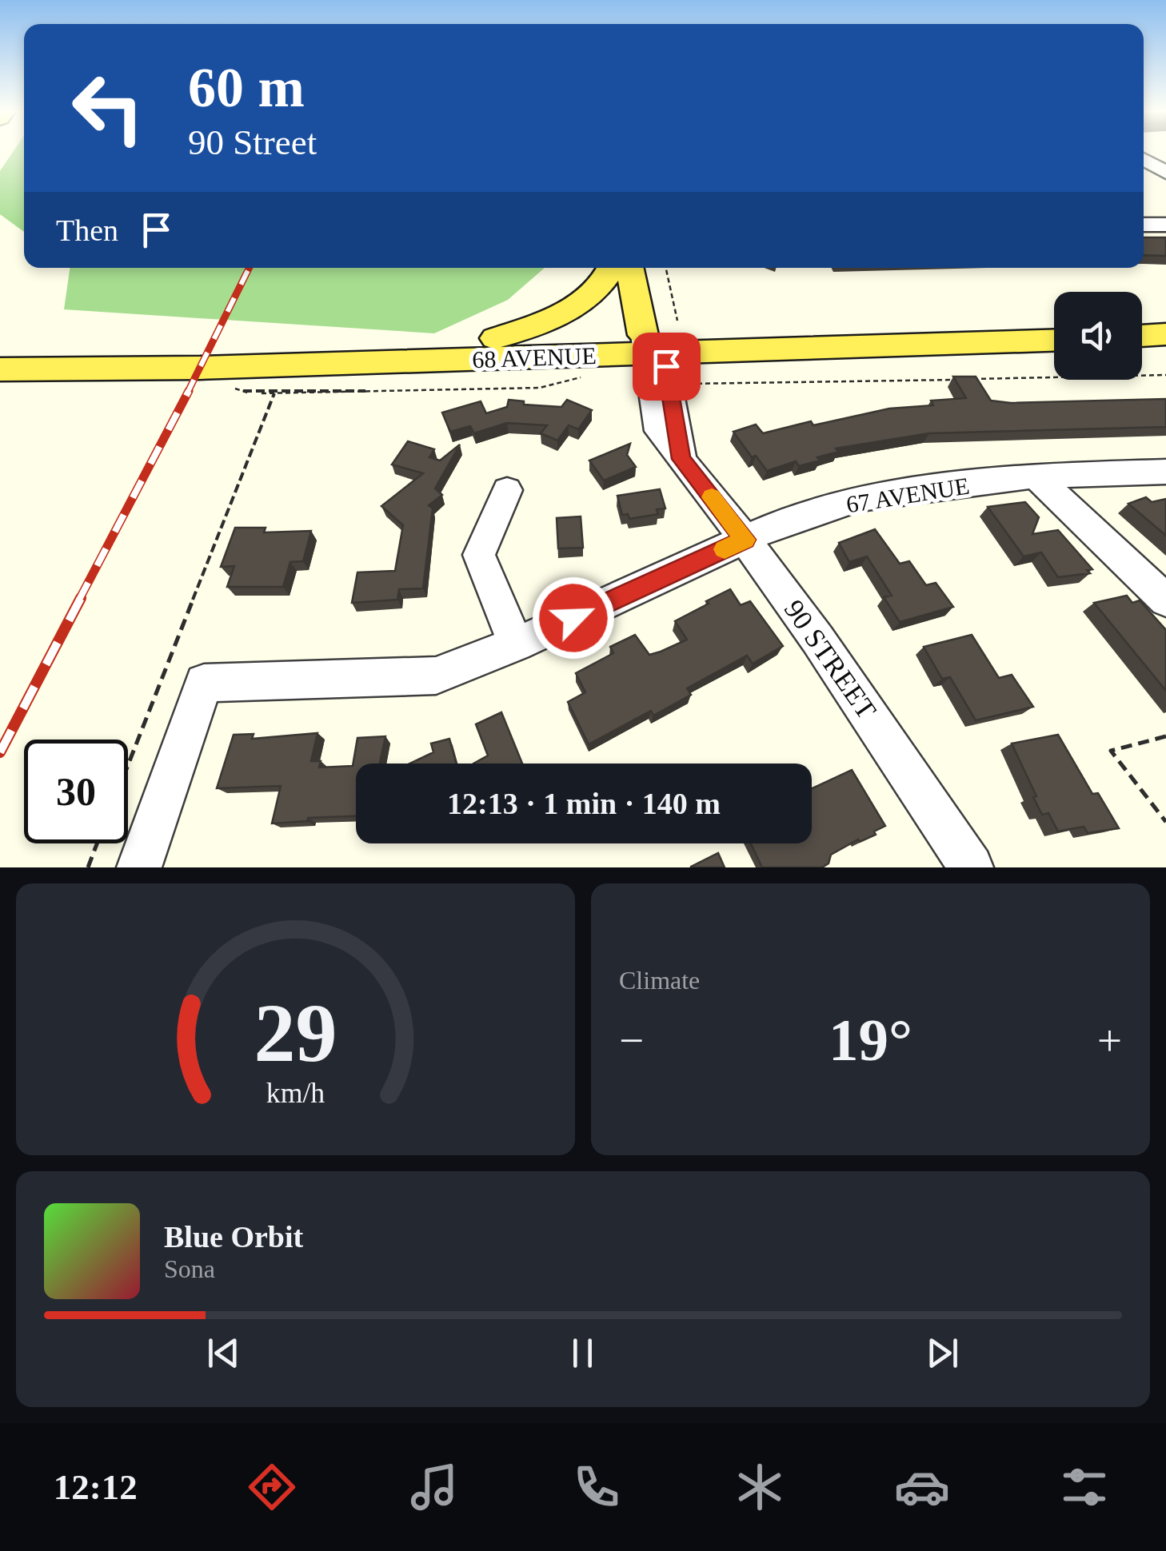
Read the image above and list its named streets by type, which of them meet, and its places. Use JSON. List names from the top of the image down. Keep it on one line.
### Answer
{"streets":{"main road":["68 AVENUE"],"street":["67 AVENUE","90 STREET"]},"crossings":[["68 AVENUE","90 STREET"],["67 AVENUE","90 STREET"]],"page":{"turn":["60 m","90 Street"],"then":"Then","limit":"30","trip":"12:13 · 1 min · 140 m","tile":"Climate","heat":["−","19°","+"],"song":["Blue Orbit","Sona"],"tabs":"12:12","gauge":["29","km/h"]}}
